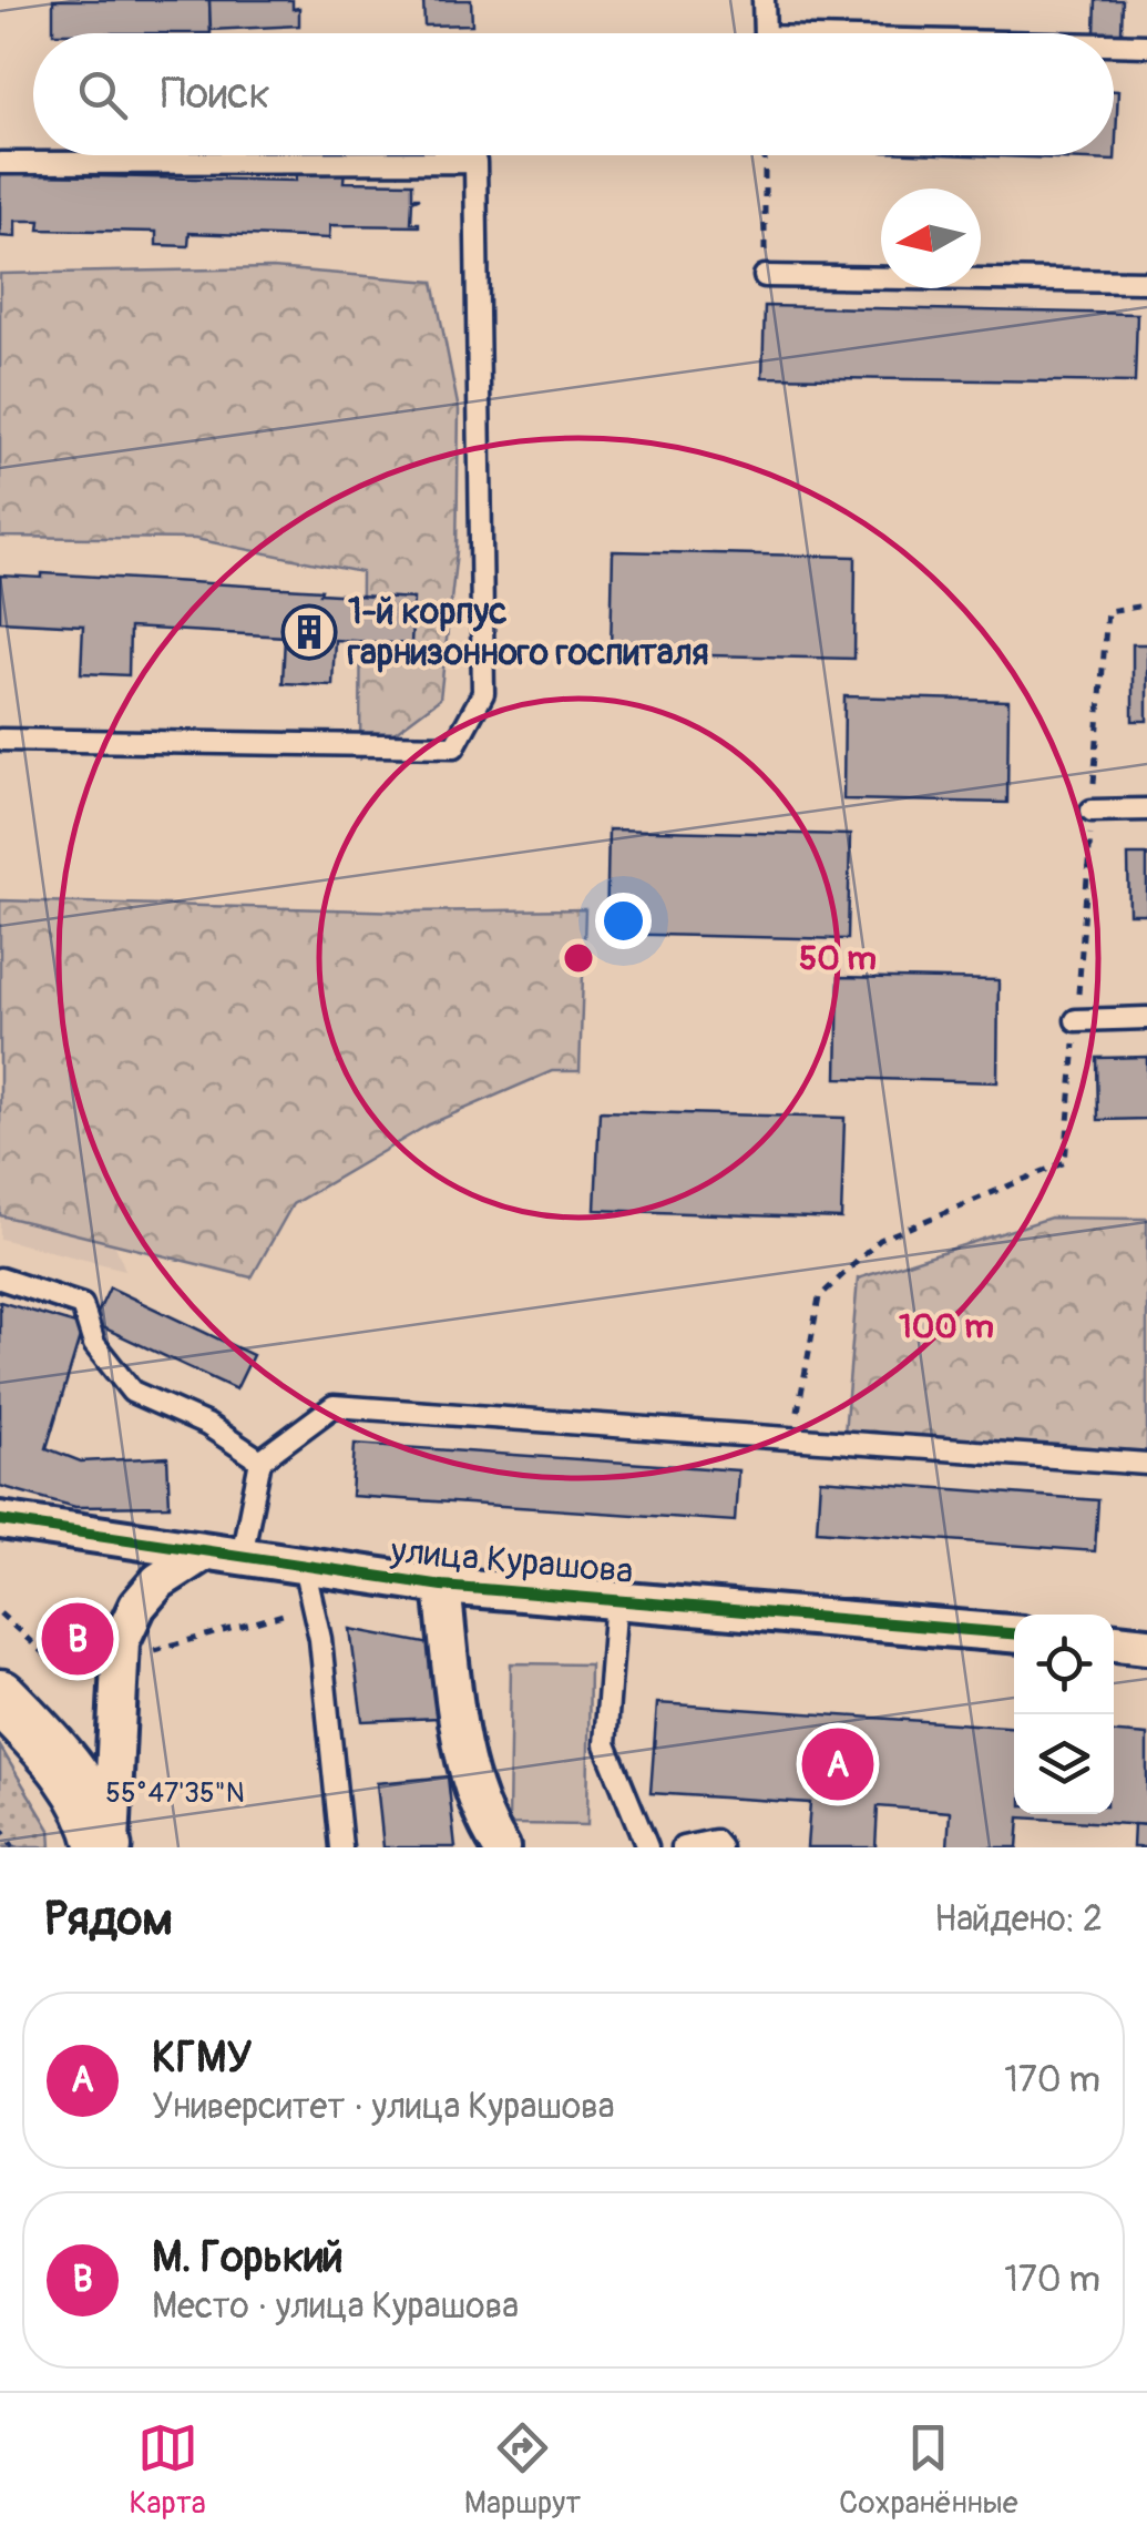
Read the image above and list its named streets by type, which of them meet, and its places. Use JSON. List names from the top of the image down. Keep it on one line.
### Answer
{"streets":{"street":["улица Курашова"]},"places":{"building":["1-й корпус гарнизонного госпиталя"]},"north":"left","page":{"search":"Поиск","pins":["B","A"],"heading":["Рядом","Найдено: 2"],"list":[{"mark":"A","name":"КГМУ","note":"Университет · улица Курашова","value":"170 m"},{"mark":"B","name":"М. Горький","note":"Место · улица Курашова","value":"170 m"}],"nav":["Карта","Маршрут","Сохранённые"]},"coordinates":["55°47'35\"N"],"rings":["50 m","100 m"]}
